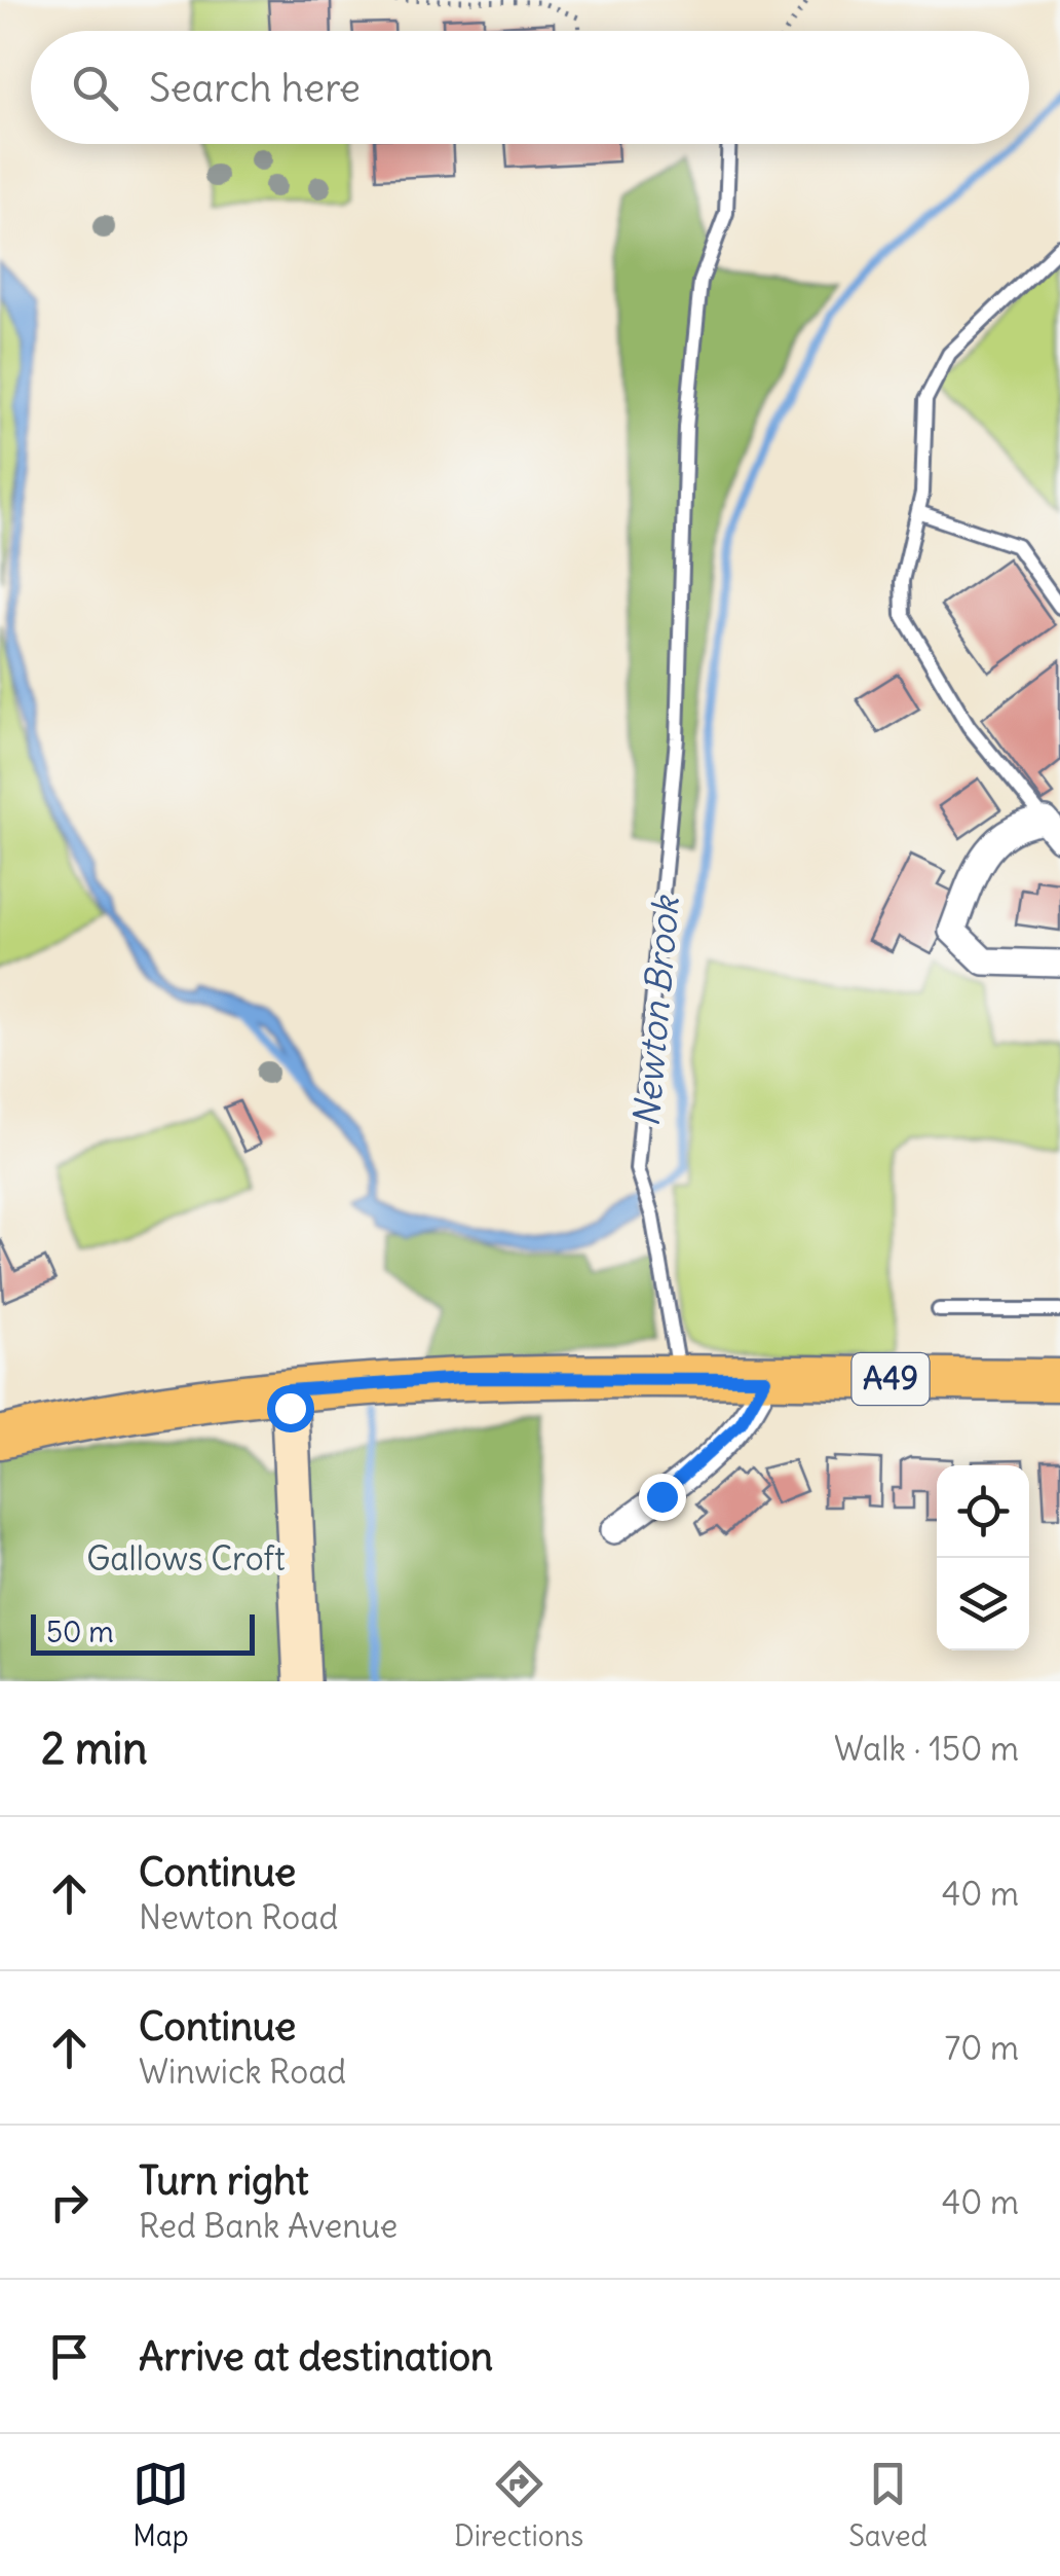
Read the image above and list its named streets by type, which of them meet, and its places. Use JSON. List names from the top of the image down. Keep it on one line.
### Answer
{"streets":{"main road":["A49"]},"water":["Newton Brook"],"parks":["Gallows Croft"],"scale_bar":"50 m","page":{"search":"Search here","scale":"50 m","heading":["2 min","Walk · 150 m"],"list":[["Continue","Newton Road","40 m"],["Continue","Winwick Road","70 m"],["Turn right","Red Bank Avenue","40 m"],"Arrive at destination"],"nav":["Map","Directions","Saved"]}}
